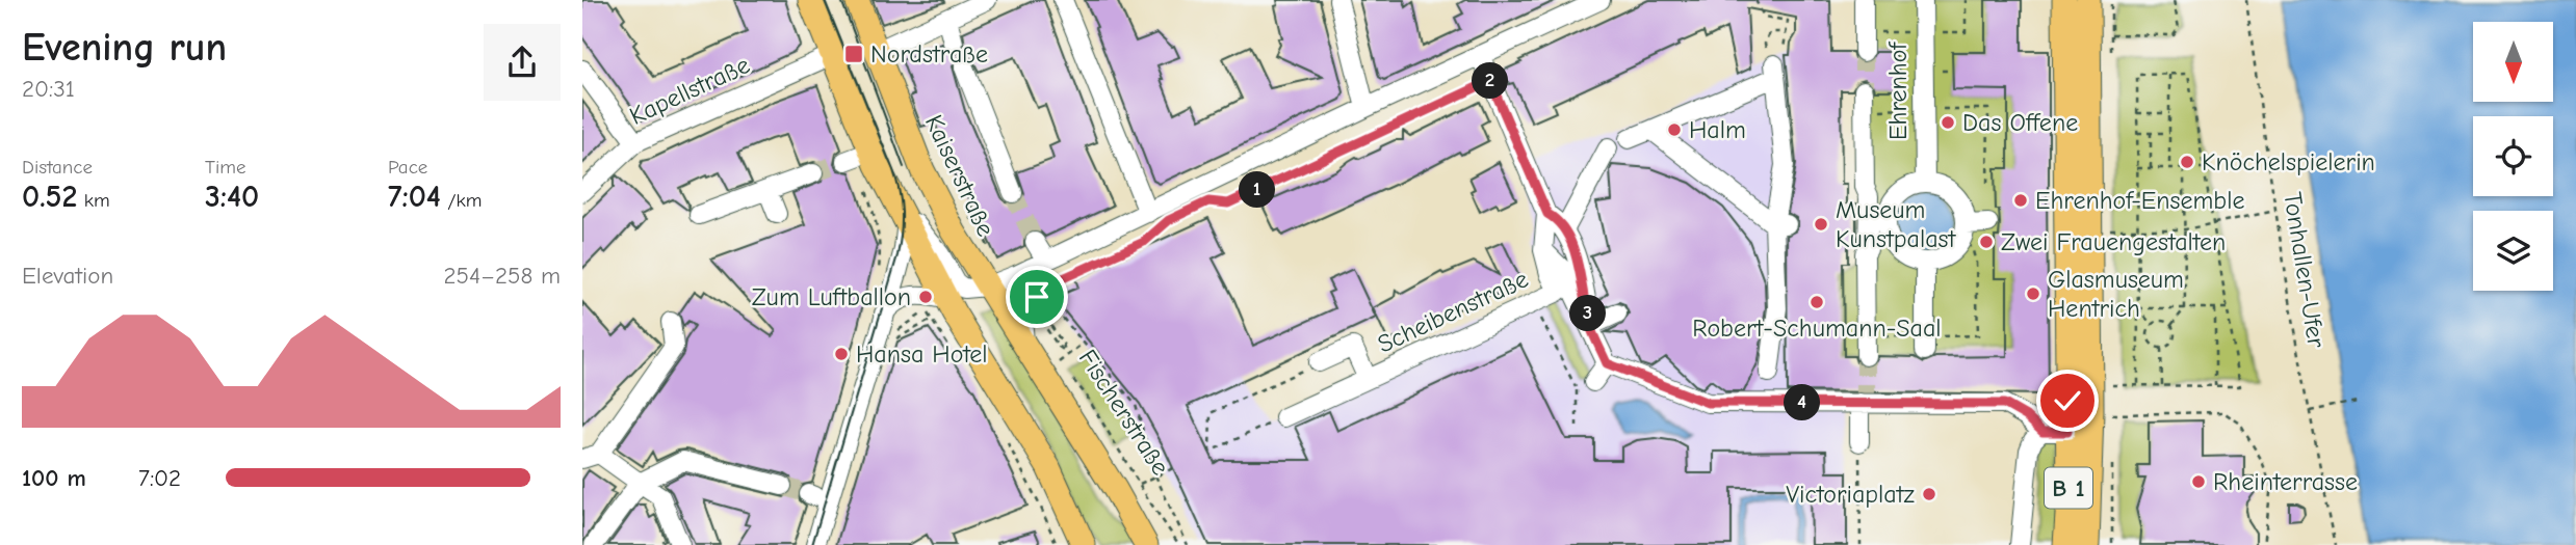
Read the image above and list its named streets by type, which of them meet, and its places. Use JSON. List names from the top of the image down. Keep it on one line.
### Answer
{"streets":{"main road":["Kaiserstraße","Fischerstraße","B 1"],"street":["Kapellstraße","Ehrenhof","Scheibenstraße"],"path":["Tonhallen-Ufer"]},"crossings":[["Kapellstraße","Kaiserstraße"],["Kaiserstraße","Fischerstraße"]],"places":{"transit":["Nordstraße"],"other":["Das Offene","Halm","Knöchelspielerin","Ehrenhof-Ensemble","Museum Kunstpalast","Zwei Frauengestalten","Glasmuseum Hentrich","Zum Luftballon","Robert-Schumann-Saal","Hansa Hotel","Rheinterrasse","Victoriaplatz"]},"north":"bottom","page":{"heading":["Evening run","20:31"],"pins":["2","1","3","4"],"stats":[["Distance","0.52 km"],["Time","3:40"],["Pace","7:04 /km"]],"chart":["Elevation","254–258 m"],"list":[{"name":"100 m","note":"7:02"}]}}
